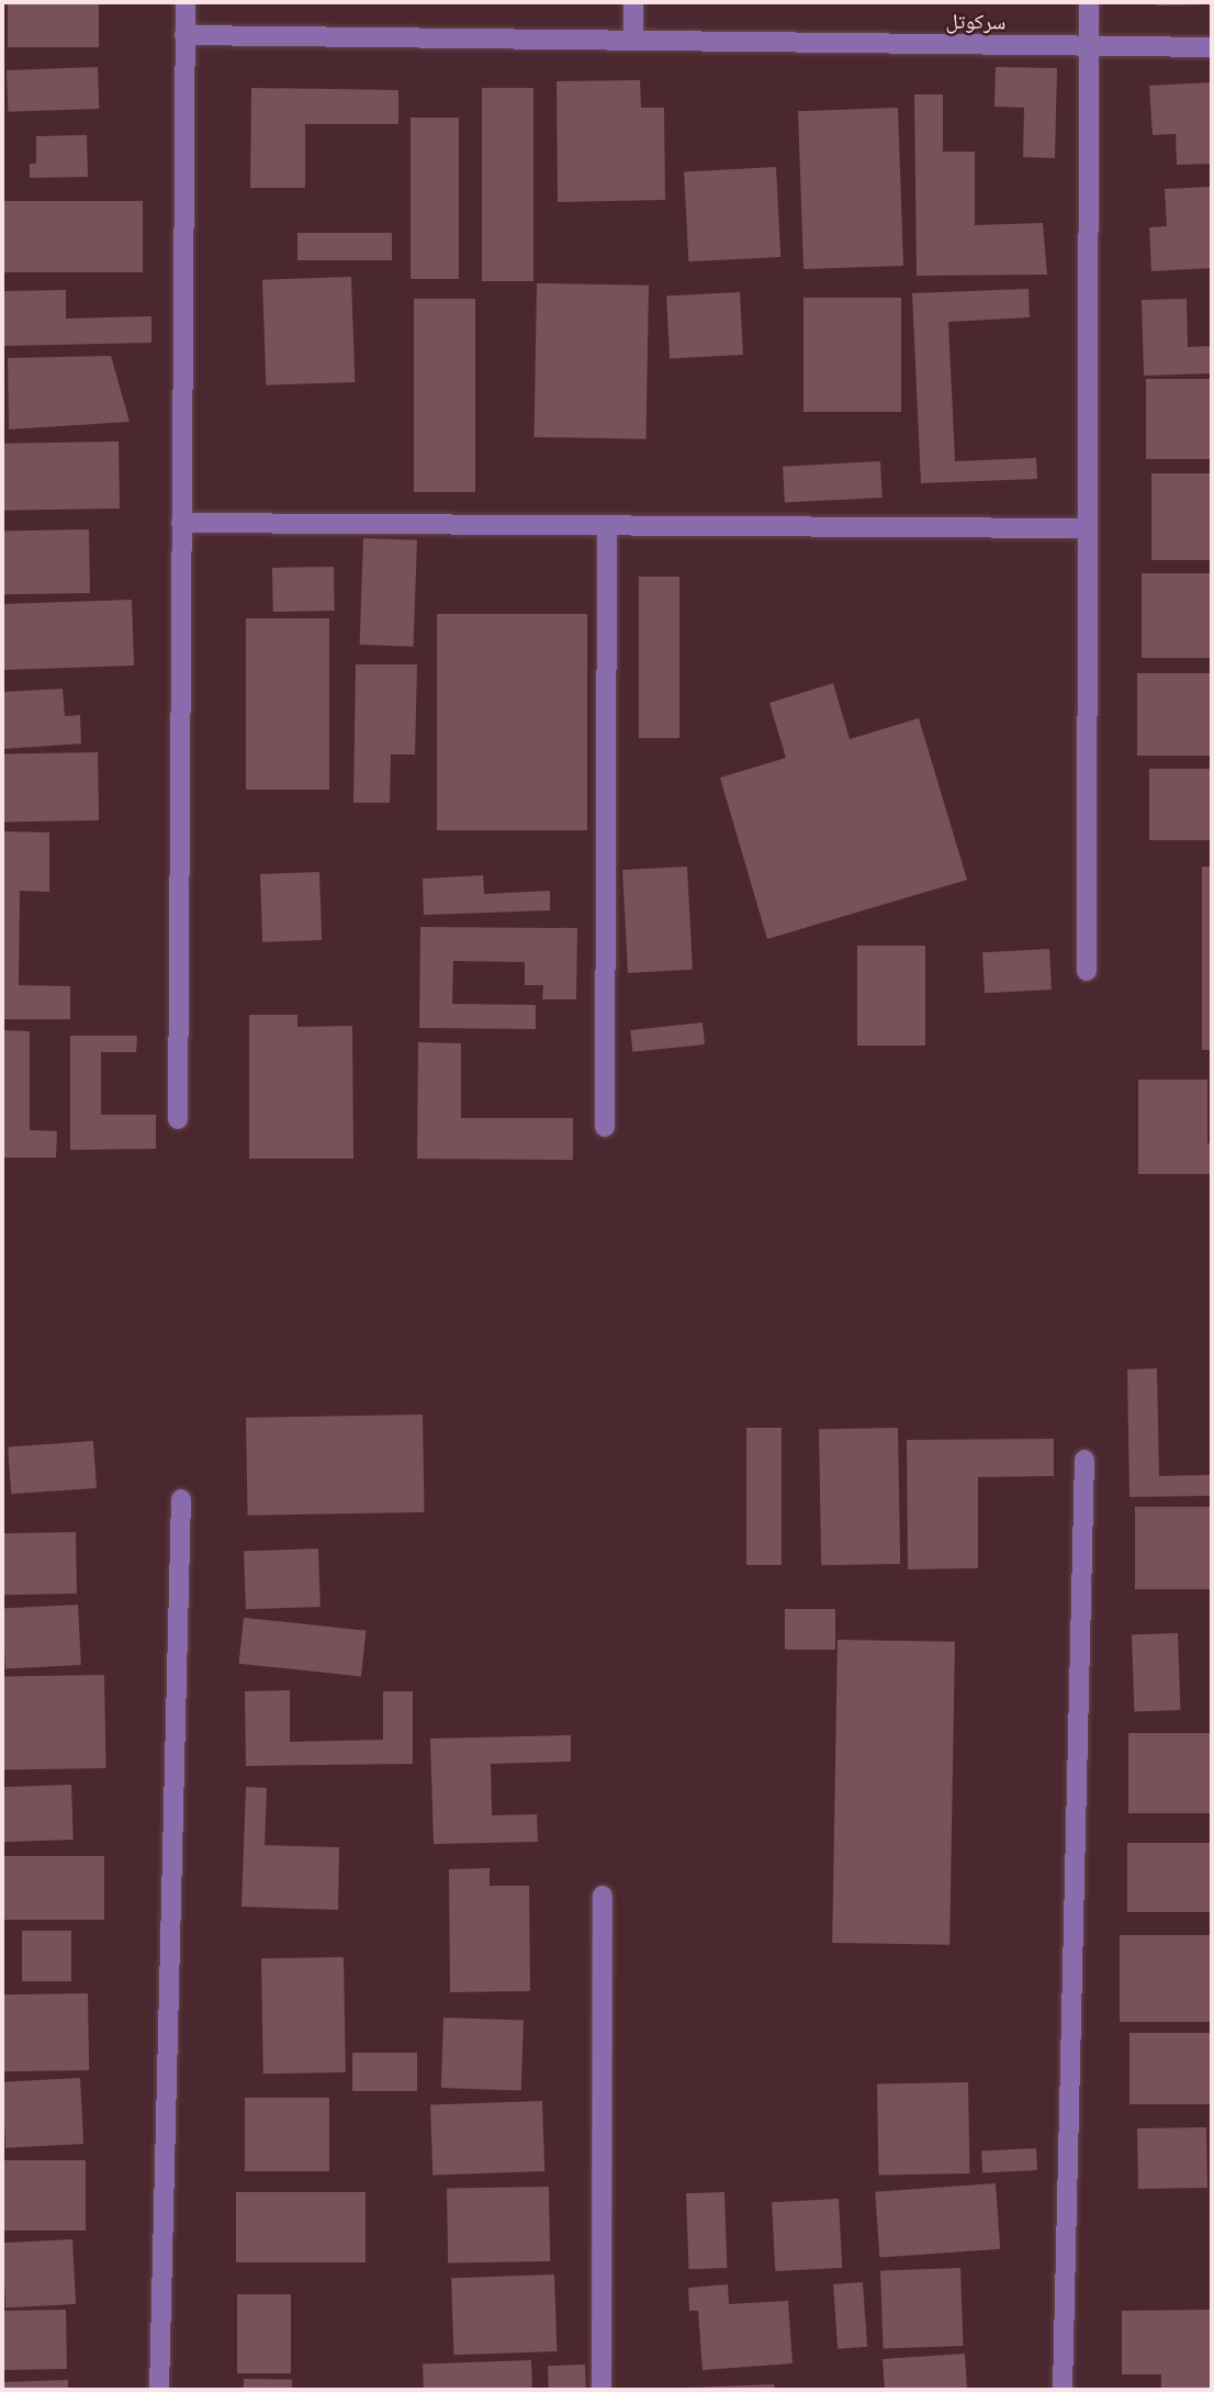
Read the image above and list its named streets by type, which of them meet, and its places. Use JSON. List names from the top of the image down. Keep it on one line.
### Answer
{"streets":{"street":["سرکوتل"]}}
